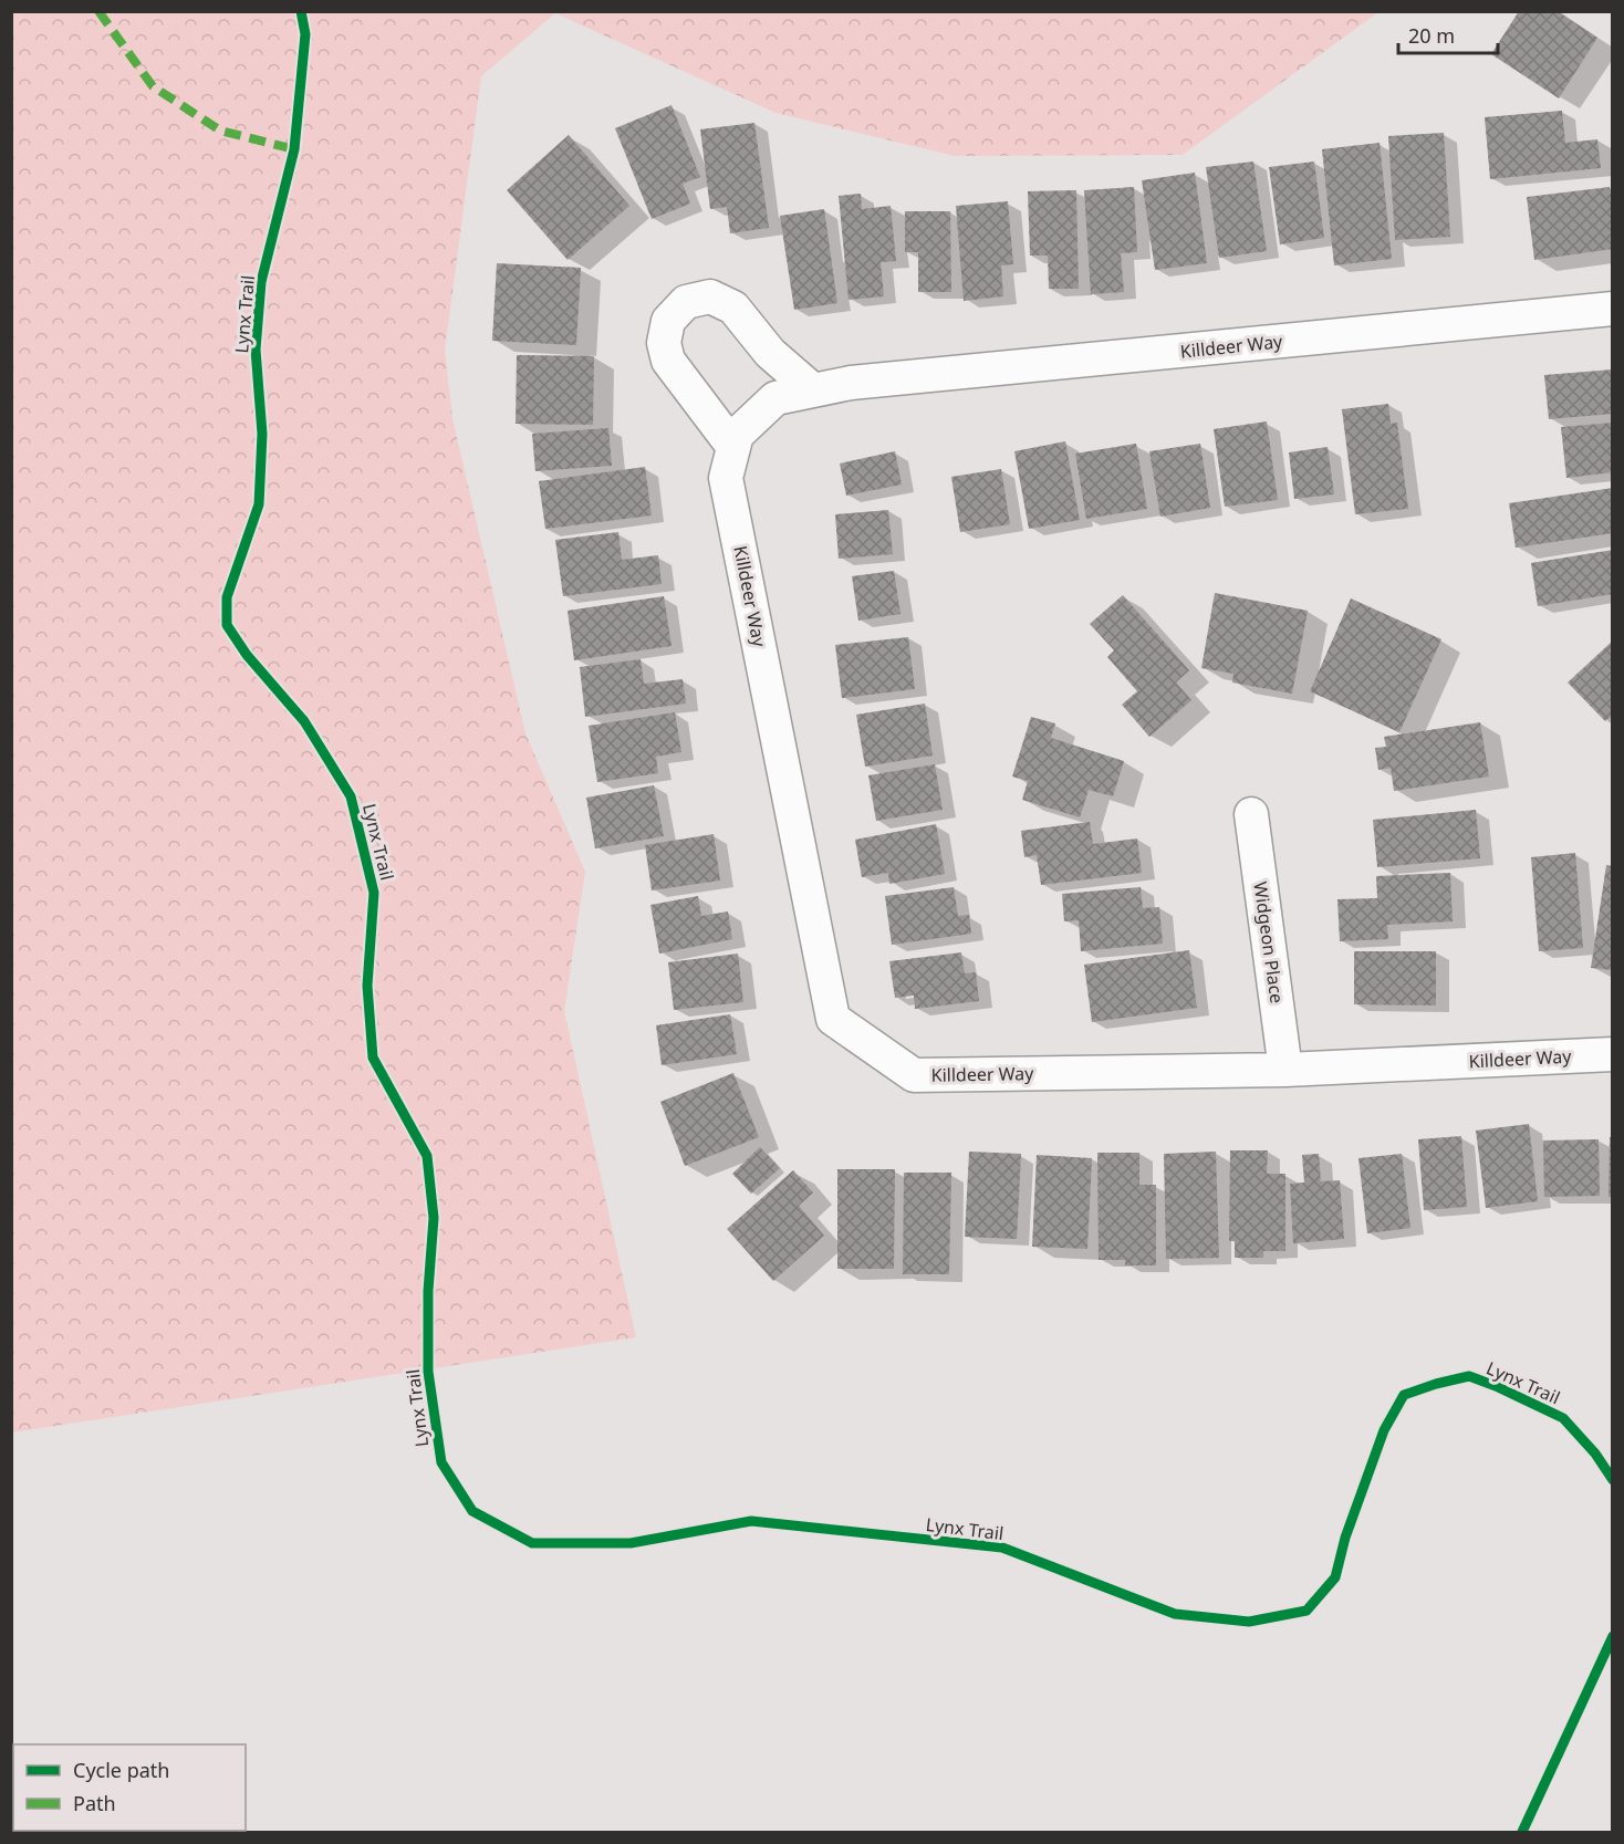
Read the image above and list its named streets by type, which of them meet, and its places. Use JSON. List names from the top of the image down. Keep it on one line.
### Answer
{"streets":{"street":["Killdeer Way","Widgeon Place"],"cycle path":["Lynx Trail"]},"crossings":[["Killdeer Way","Widgeon Place"]],"legend":["Cycle path","Path"],"scale_bar":"20 m"}
